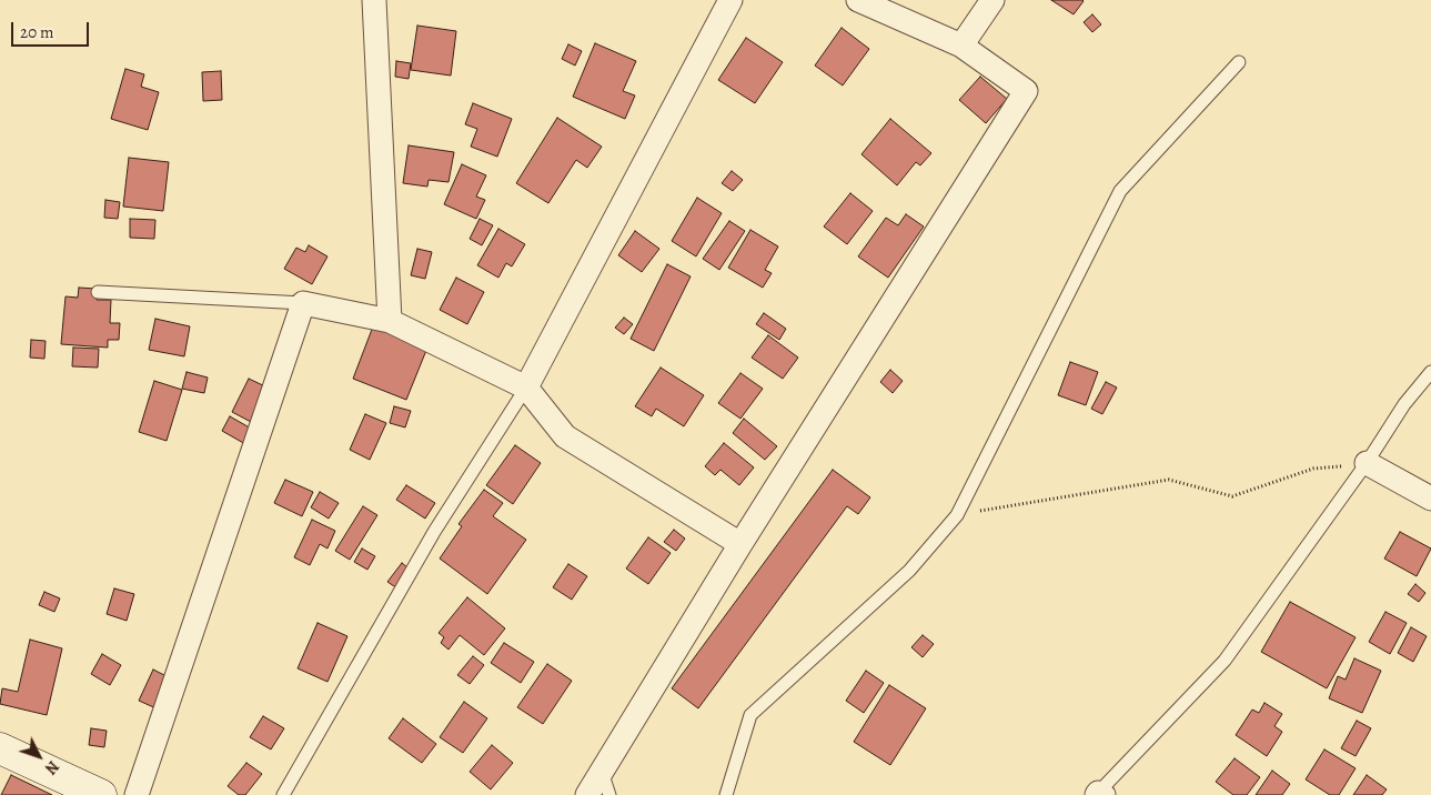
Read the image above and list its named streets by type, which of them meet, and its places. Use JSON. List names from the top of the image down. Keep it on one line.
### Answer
{"scale_bar":"20 m","north":"bottom right"}
